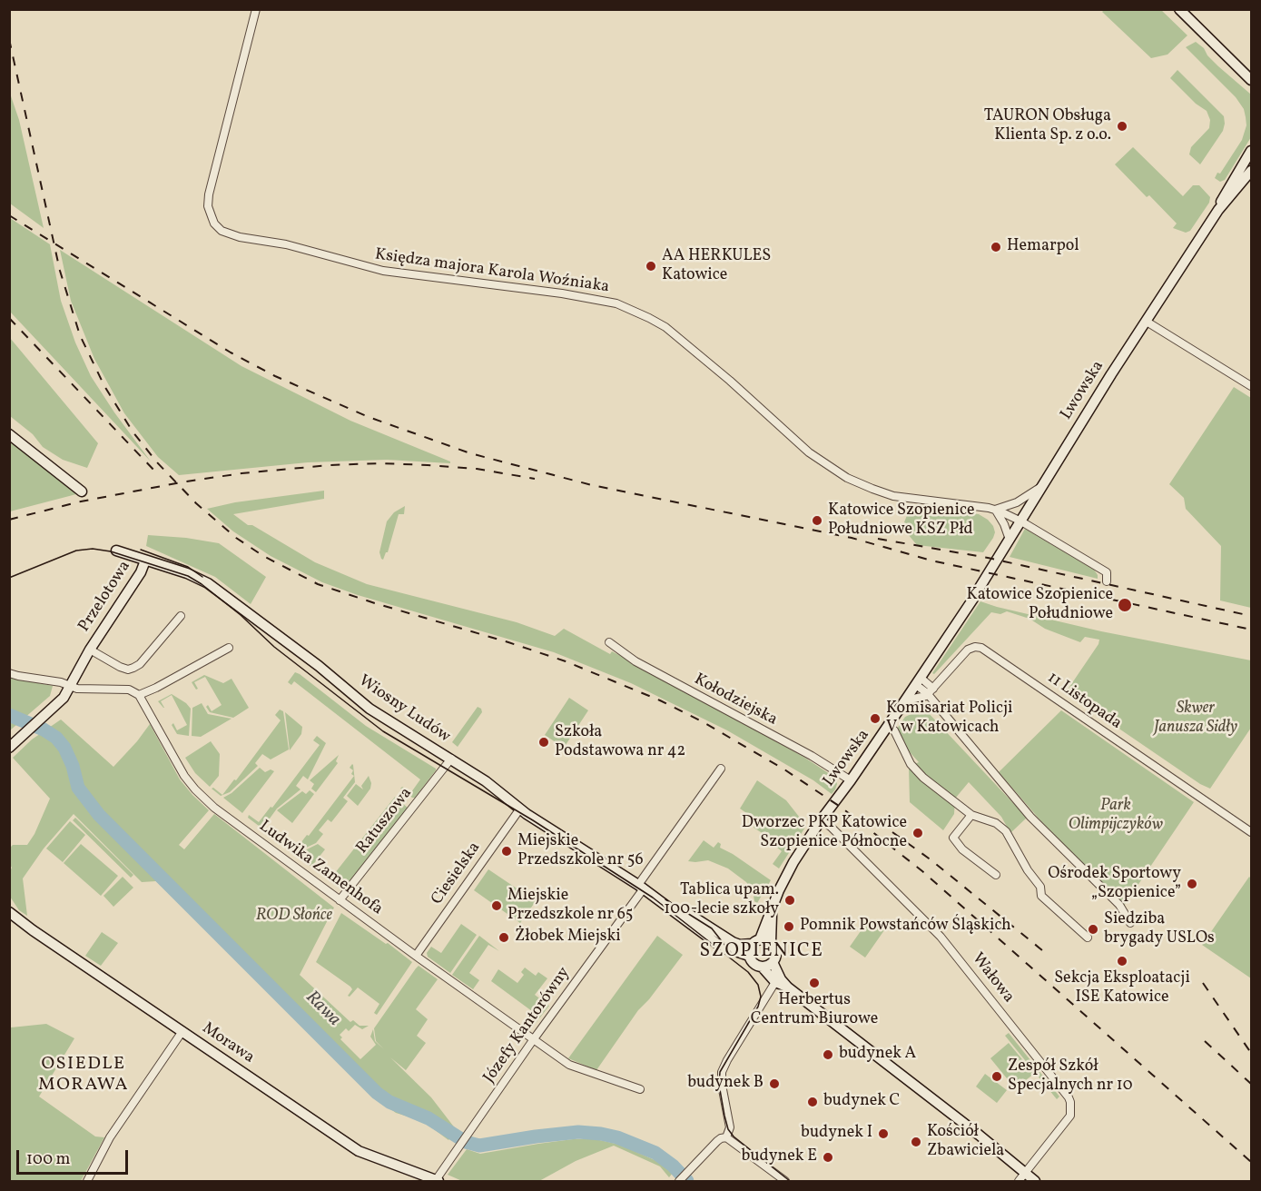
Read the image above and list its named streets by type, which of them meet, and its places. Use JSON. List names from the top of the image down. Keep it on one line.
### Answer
{"streets":{"street":["Księdza majora Karola Woźniaka","Lwowska","Przelotowa","Kołodziejska","11 Listopada","Wiosny Ludów","Ratuszowa","Ludwika Zamenhofa","Ciesielska","Wałowa","Józefy Kantorówny","Morawa"]},"crossings":[["Księdza majora Karola Woźniaka","Lwowska"],["Lwowska","Kołodziejska"],["Lwowska","Wiosny Ludów"],["Lwowska","Wałowa"],["Przelotowa","Wiosny Ludów"],["Wiosny Ludów","Ratuszowa"],["Wiosny Ludów","Ciesielska"],["Wiosny Ludów","Józefy Kantorówny"],["Ratuszowa","Ludwika Zamenhofa"],["Ludwika Zamenhofa","Ciesielska"],["Ludwika Zamenhofa","Józefy Kantorówny"],["Józefy Kantorówny","Morawa"]],"districts":["SZOPIENICE","OSIEDLE MORAWA"],"water":["Rawa"],"parks":["Skwer Janusza Sidły","Park Olimpijczyków","ROD Słońce"],"places":["TAURON Obsługa Klienta Sp. z o.o.","Hemarpol","AA HERKULES Katowice","Katowice Szopienice Południowe KSZ Płd","Katowice Szopienice Południowe","Komisariat Policji V w Katowicach","Szkoła Podstawowa nr 42","Dworzec PKP Katowice Szopienice Północne","Miejskie Przedszkole nr 56","Ośrodek Sportowy „Szopienice”","Tablica upam. 100-lecie szkoły","Miejskie Przedszkole nr 65","Pomnik Powstańców Śląskich","Siedziba brygady USLOs","Żłobek Miejski","Sekcja Eksploatacji ISE Katowice","Herbertus Centrum Biurowe","budynek A","Zespół Szkół Specjalnych nr 10","budynek B","budynek C","budynek I","Kościół Zbawiciela","budynek E"],"scale_bar":"100 m"}
